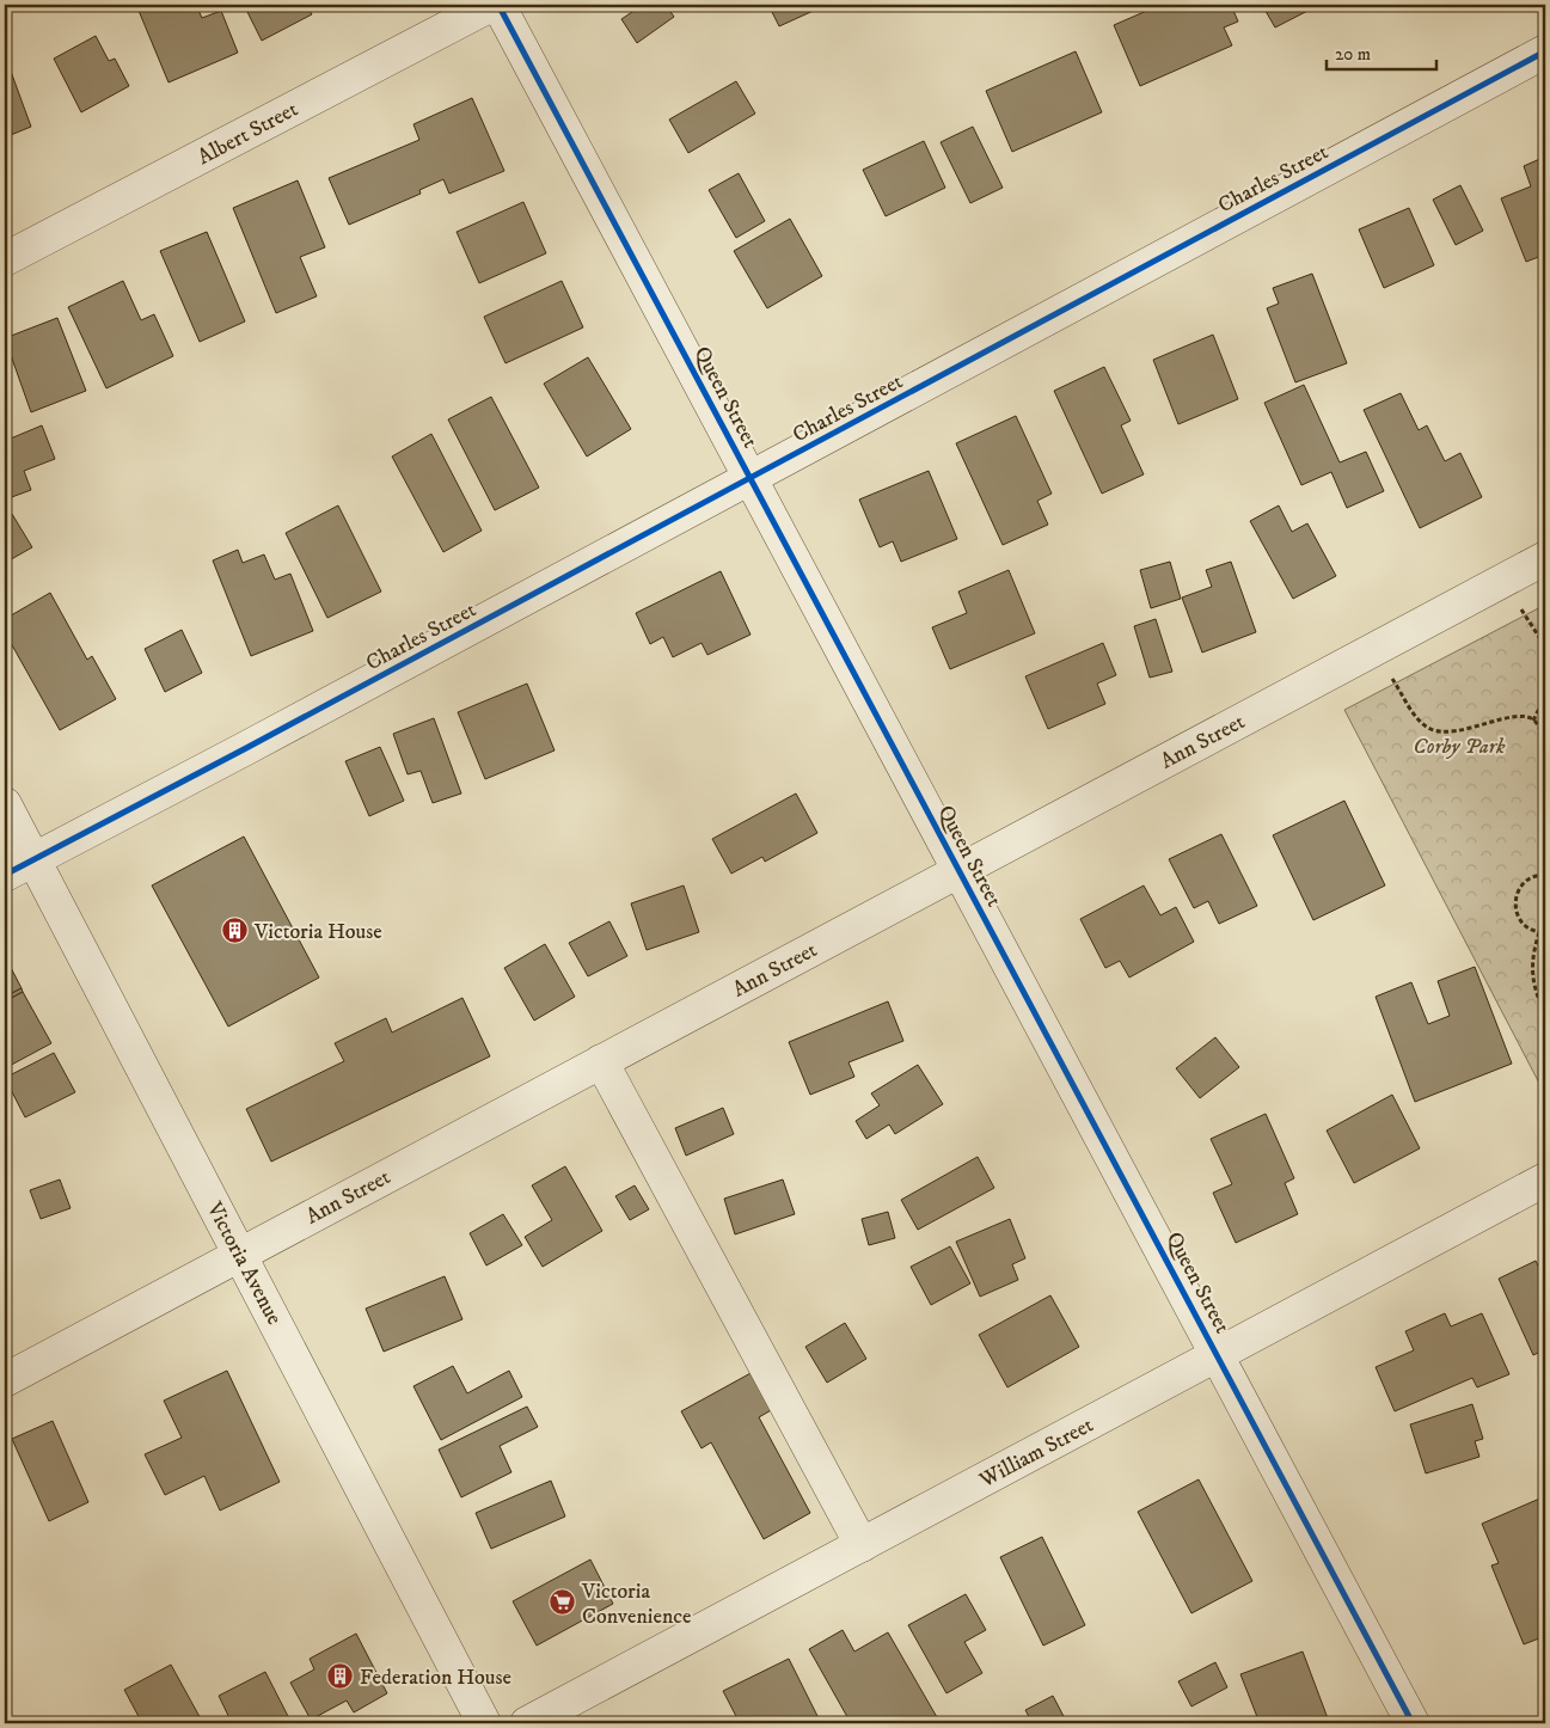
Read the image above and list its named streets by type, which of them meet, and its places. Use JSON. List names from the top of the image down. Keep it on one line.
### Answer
{"streets":{"street":["Albert Street","Charles Street","Queen Street","Ann Street","Victoria Avenue","William Street"]},"crossings":[["Charles Street","Queen Street"],["Charles Street","Victoria Avenue"],["Queen Street","Ann Street"],["Queen Street","William Street"],["Ann Street","Victoria Avenue"]],"parks":["Corby Park"],"places":{"building":["Victoria House","Federation House"],"supermarket":["Victoria Convenience"]},"scale_bar":"20 m"}
